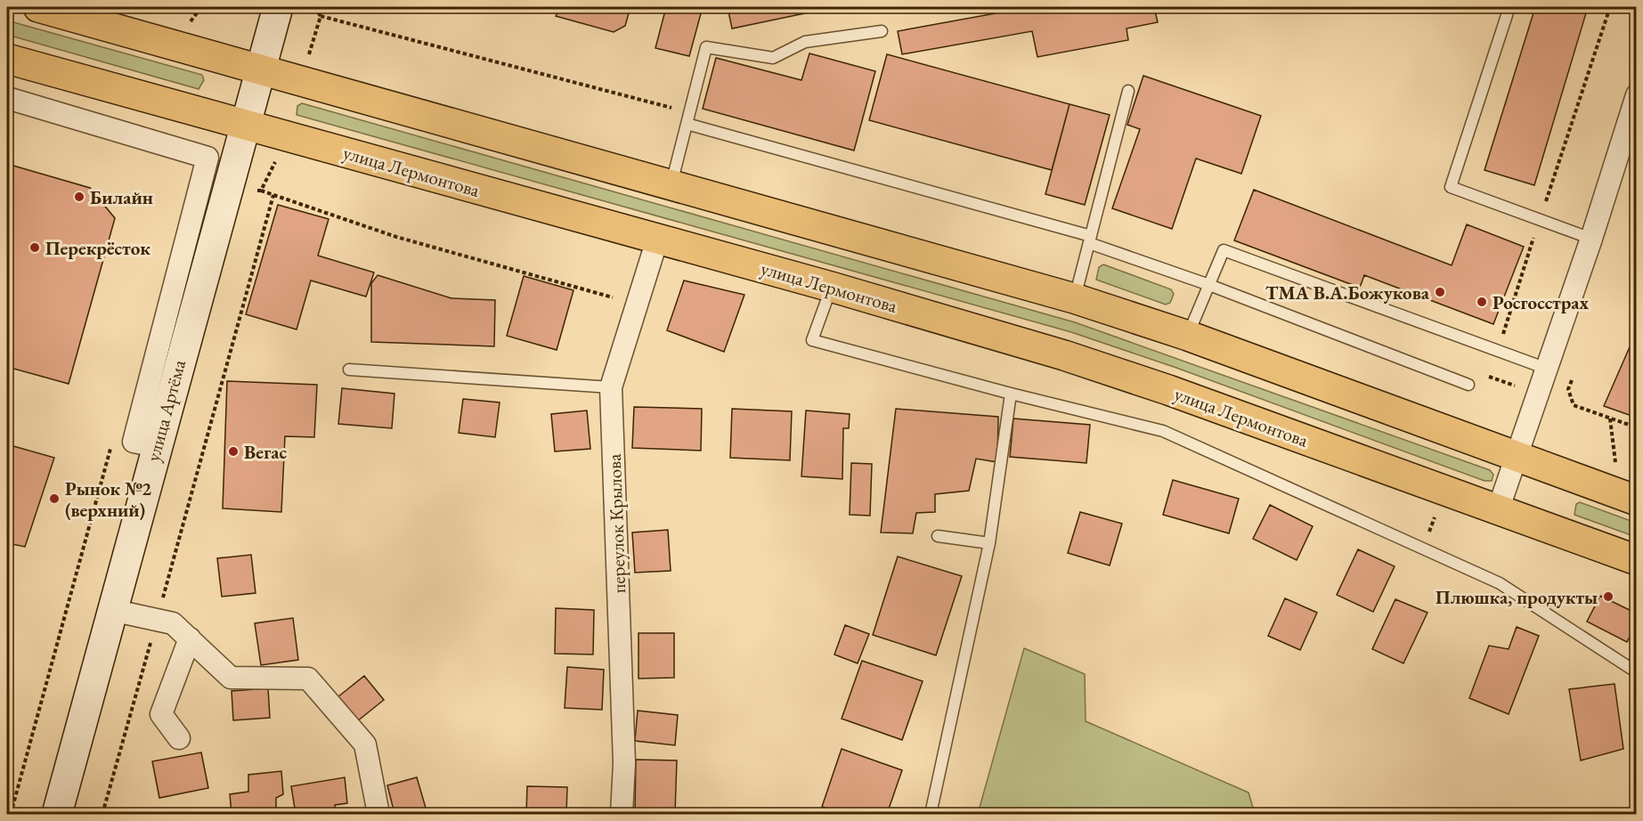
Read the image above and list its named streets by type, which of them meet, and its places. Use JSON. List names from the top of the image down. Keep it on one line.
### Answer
{"streets":{"main road":["улица Лермонтова","улица Артёма"],"street":["переулок Крылова"]},"crossings":[["улица Лермонтова","улица Артёма"],["улица Лермонтова","переулок Крылова"]],"places":["Билайн","Перекрёсток","ТМА В.А.Божукова","Росгосстрах","Вегас","Рынок №2 (верхний)","Плюшка, продукты"]}
